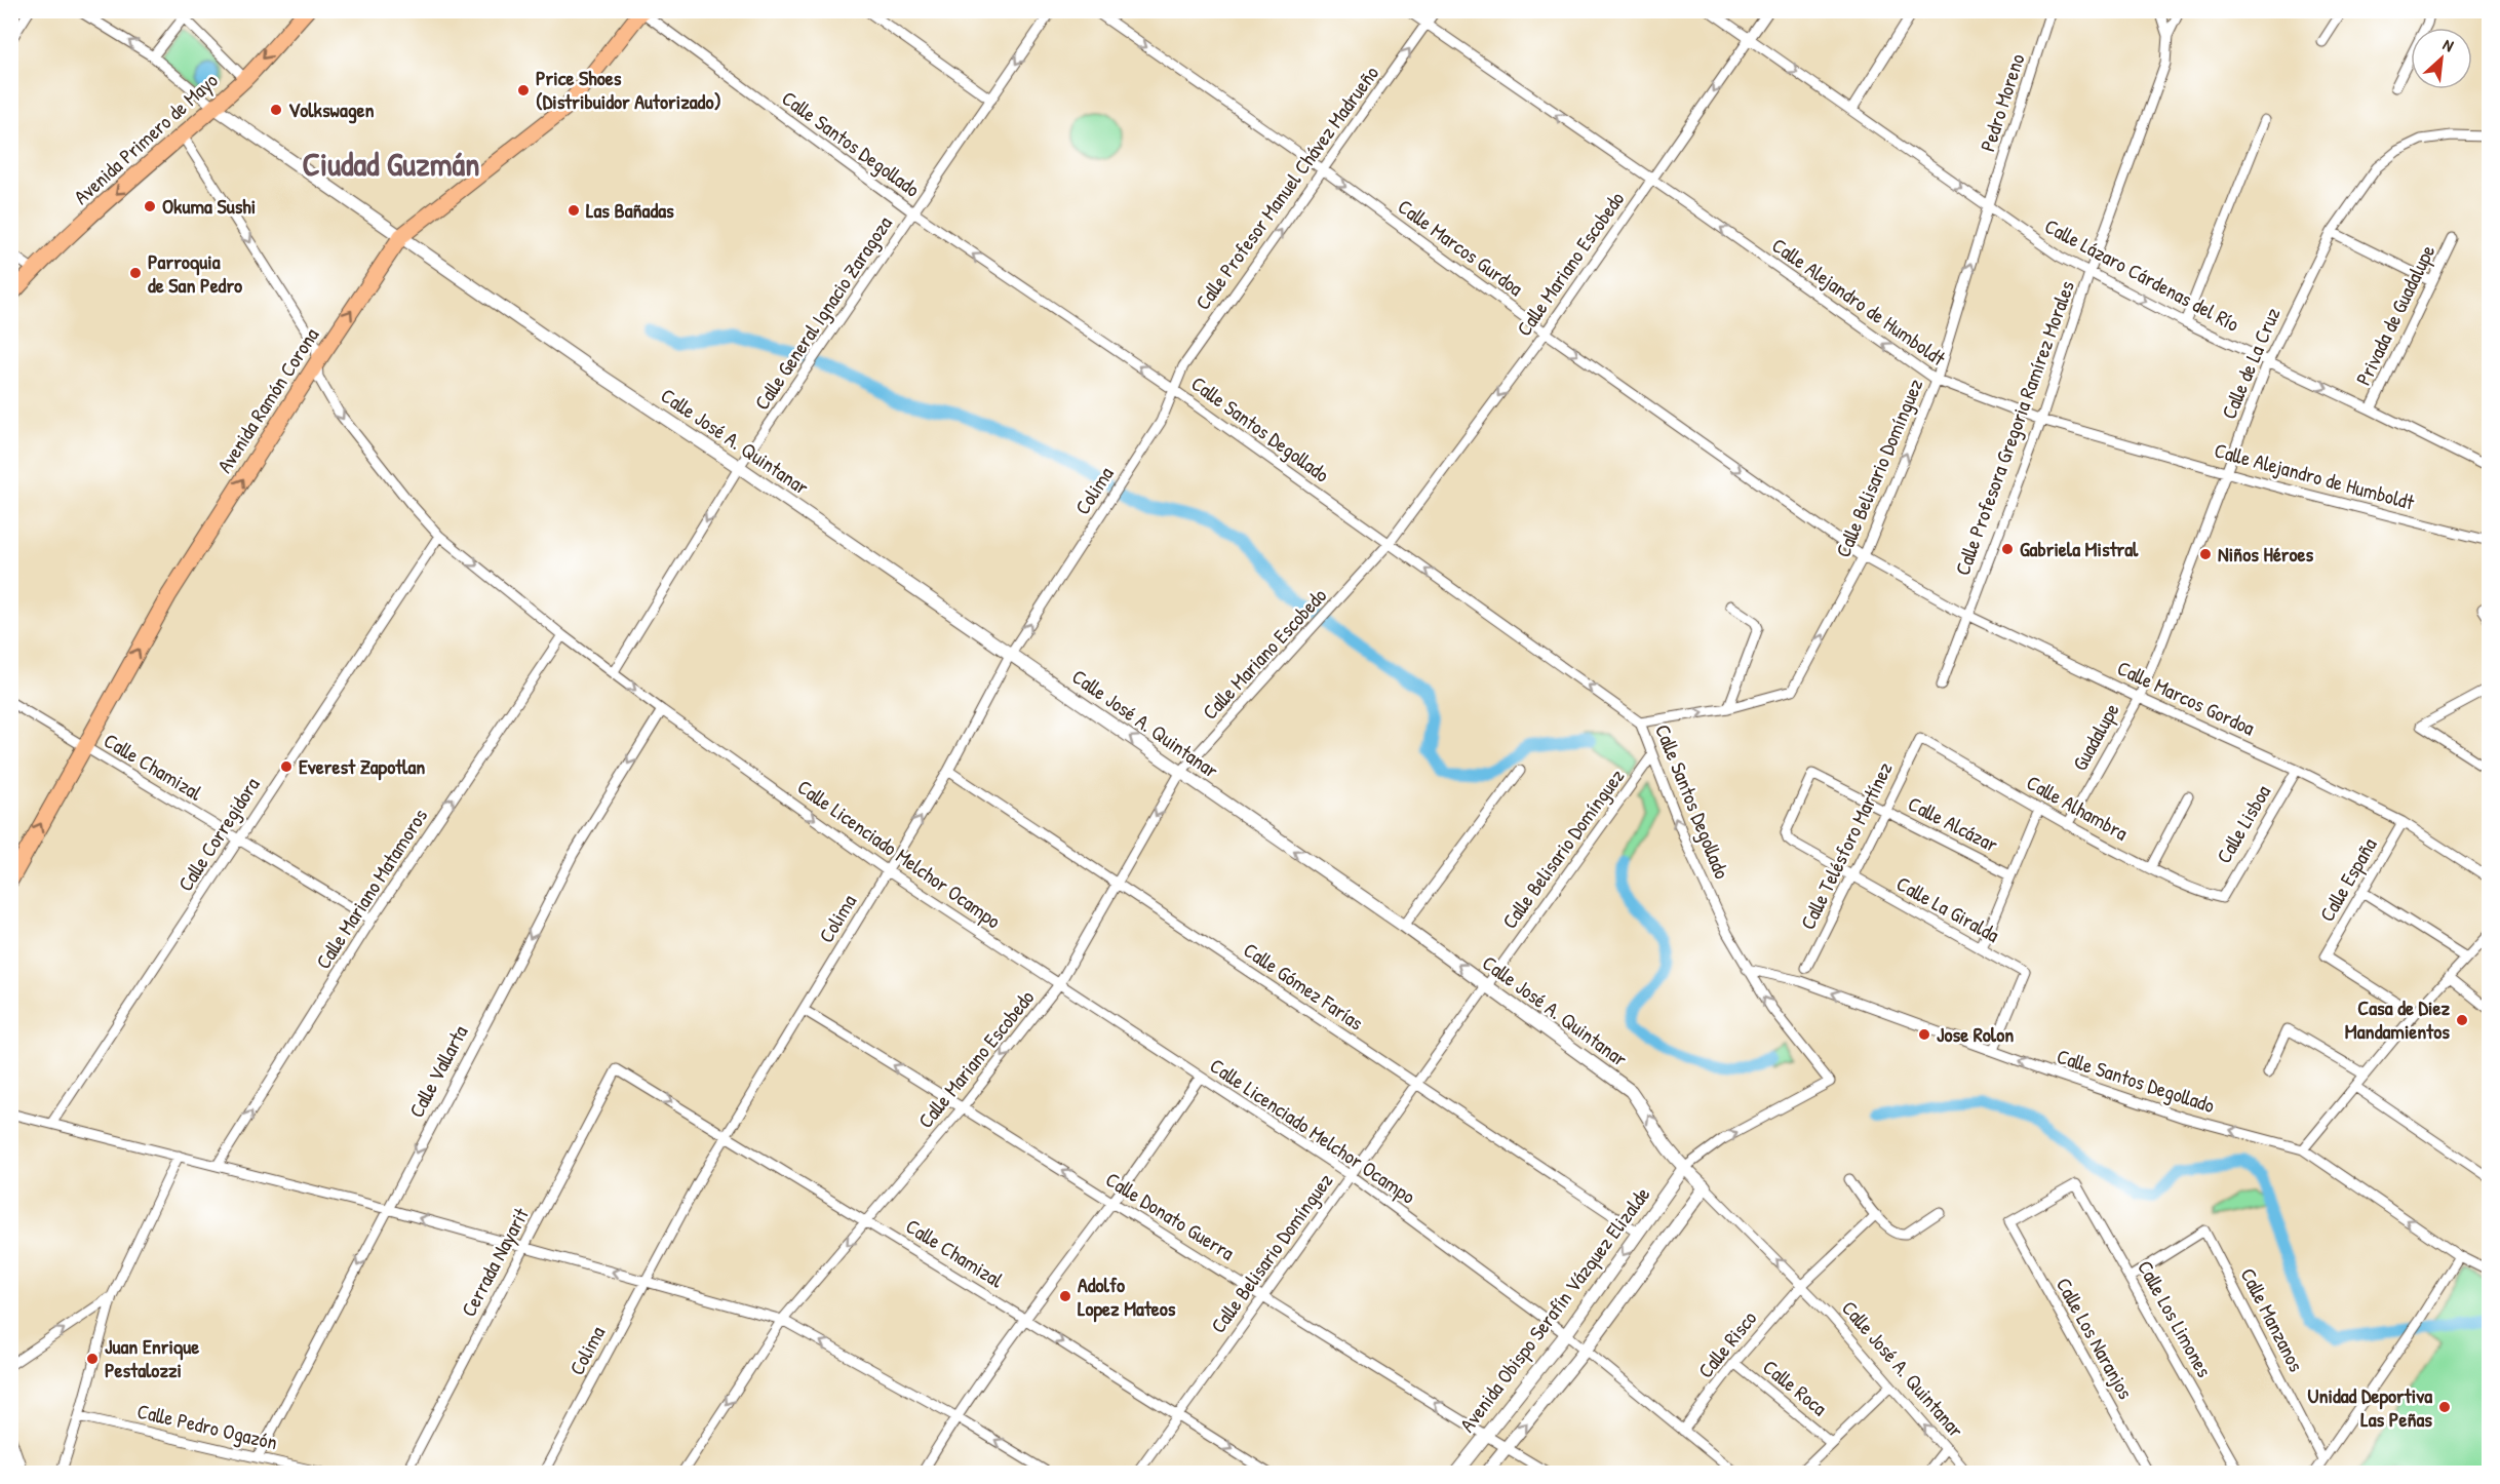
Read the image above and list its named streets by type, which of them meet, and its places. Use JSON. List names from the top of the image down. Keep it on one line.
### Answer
{"streets":{"main road":["Avenida Primero de Mayo","Avenida Ramón Corona"],"street":["Pedro Moreno","Calle Santos Degollado","Calle Profesor Manuel Chávez Madrueño","Calle Marcos Gurdoa","Calle Mariano Escobedo","Calle Lázaro Cárdenas del Río","Calle Alejandro de Humboldt","Calle General Ignacio Zaragoza","Privada de Guadalupe","Calle de La Cruz","Calle Profesora Gregoria Ramírez Morales","Calle José A. Quintanar","Calle Belisario Domínguez","Colima","Calle Marcos Gordoa","Guadalupe","Calle Chamizal","Calle Alhambra","Calle Alcázar","Calle Lisboa","Calle Corregidora","Calle Telésforo Martínez","Calle Licenciado Melchor Ocampo","Calle España","Calle Mariano Matamoros","Calle La Giralda","Calle Gómez Farías","Calle Vallarta","Calle Donato Guerra","Cerrada Nayarit","Avenida Obispo Serafín Vázquez Elizalde","Calle Los Limones","Calle Manzanos","Calle Los Naranjos","Calle Risco","Calle Roca","Calle Pedro Ogazón"]},"crossings":[["Pedro Moreno","Calle Lázaro Cárdenas del Río"],["Pedro Moreno","Calle Belisario Domínguez"],["Avenida Primero de Mayo","Calle José A. Quintanar"],["Avenida Primero de Mayo","Calle Licenciado Melchor Ocampo"],["Calle Santos Degollado","Calle Profesor Manuel Chávez Madrueño"],["Calle Santos Degollado","Calle Mariano Escobedo"],["Calle Santos Degollado","Calle General Ignacio Zaragoza"],["Calle Santos Degollado","Avenida Ramón Corona"],["Calle Santos Degollado","Calle José A. Quintanar"],["Calle Santos Degollado","Calle Belisario Domínguez"],["Calle Santos Degollado","Colima"],["Calle Santos Degollado","Calle La Giralda"],["Calle Santos Degollado","Avenida Obispo Serafín Vázquez Elizalde"],["Calle Profesor Manuel Chávez Madrueño","Calle Marcos Gurdoa"],["Calle Profesor Manuel Chávez Madrueño","Calle Alejandro de Humboldt"],["Calle Profesor Manuel Chávez Madrueño","Colima"],["Calle Marcos Gurdoa","Calle Mariano Escobedo"],["Calle Marcos Gurdoa","Calle Belisario Domínguez"],["Calle Marcos Gurdoa","Calle Marcos Gordoa"],["Calle Mariano Escobedo","Calle Lázaro Cárdenas del Río"],["Calle Mariano Escobedo","Calle Alejandro de Humboldt"],["Calle Mariano Escobedo","Calle José A. Quintanar"],["Calle Mariano Escobedo","Calle Chamizal"],["Calle Mariano Escobedo","Calle Licenciado Melchor Ocampo"],["Calle Mariano Escobedo","Calle Gómez Farías"],["Calle Mariano Escobedo","Calle Donato Guerra"],["Calle Lázaro Cárdenas del Río","Privada de Guadalupe"],["Calle Lázaro Cárdenas del Río","Calle de La Cruz"],["Calle Lázaro Cárdenas del Río","Calle Profesora Gregoria Ramírez Morales"],["Calle Lázaro Cárdenas del Río","Calle Belisario Domínguez"],["Calle Alejandro de Humboldt","Calle de La Cruz"],["Calle Alejandro de Humboldt","Calle Profesora Gregoria Ramírez Morales"],["Calle Alejandro de Humboldt","Calle Belisario Domínguez"],["Calle General Ignacio Zaragoza","Calle José A. Quintanar"],["Calle General Ignacio Zaragoza","Calle Licenciado Melchor Ocampo"],["Calle de La Cruz","Calle Marcos Gordoa"],["Calle de La Cruz","Guadalupe"],["Avenida Ramón Corona","Calle José A. Quintanar"],["Avenida Ramón Corona","Calle Chamizal"],["Avenida Ramón Corona","Calle Licenciado Melchor Ocampo"],["Calle Profesora Gregoria Ramírez Morales","Calle Marcos Gordoa"],["Calle José A. Quintanar","Calle Belisario Domínguez"],["Calle José A. Quintanar","Colima"],["Calle José A. Quintanar","Avenida Obispo Serafín Vázquez Elizalde"],["Calle José A. Quintanar","Calle Risco"],["Calle Belisario Domínguez","Calle Marcos Gordoa"],["Calle Belisario Domínguez","Calle Chamizal"],["Calle Belisario Domínguez","Calle Licenciado Melchor Ocampo"],["Calle Belisario Domínguez","Calle Gómez Farías"],["Calle Belisario Domínguez","Calle Donato Guerra"],["Colima","Calle Chamizal"],["Colima","Calle Licenciado Melchor Ocampo"],["Colima","Calle Gómez Farías"],["Colima","Calle Donato Guerra"],["Calle Marcos Gordoa","Guadalupe"],["Calle Marcos Gordoa","Calle Lisboa"],["Calle Marcos Gordoa","Calle España"],["Guadalupe","Calle Alhambra"],["Calle Chamizal","Calle Corregidora"],["Calle Chamizal","Calle Mariano Matamoros"],["Calle Chamizal","Cerrada Nayarit"],["Calle Alhambra","Calle Lisboa"],["Calle Alhambra","Calle Telésforo Martínez"],["Calle Alcázar","Calle Telésforo Martínez"],["Calle Alcázar","Calle La Giralda"],["Calle Corregidora","Calle Licenciado Melchor Ocampo"],["Calle Telésforo Martínez","Calle La Giralda"],["Calle Licenciado Melchor Ocampo","Calle Mariano Matamoros"],["Calle Licenciado Melchor Ocampo","Calle Vallarta"],["Calle Licenciado Melchor Ocampo","Avenida Obispo Serafín Vázquez Elizalde"],["Calle Licenciado Melchor Ocampo","Calle Risco"],["Calle Gómez Farías","Avenida Obispo Serafín Vázquez Elizalde"],["Calle Vallarta","Calle Pedro Ogazón"],["Calle Donato Guerra","Avenida Obispo Serafín Vázquez Elizalde"],["Calle Los Limones","Calle Manzanos"],["Calle Los Limones","Calle Los Naranjos"],["Calle Risco","Calle Roca"]],"one_way":["Avenida Primero de Mayo","Calle Santos Degollado","Calle Profesor Manuel Chávez Madrueño","Calle Marcos Gurdoa","Calle Mariano Escobedo","Calle Lázaro Cárdenas del Río","Calle Alejandro de Humboldt","Calle General Ignacio Zaragoza","Avenida Ramón Corona","Calle José A. Quintanar","Calle Belisario Domínguez","Calle Chamizal","Calle Licenciado Melchor Ocampo","Calle Mariano Matamoros","Calle Vallarta","Calle Donato Guerra"],"districts":["Ciudad Guzmán"],"places":["Price Shoes (Distribuidor Autorizado)","Volkswagen","Okuma Sushi","Las Bañadas","Parroquia de San Pedro","Gabriela Mistral","Niños Héroes","Everest Zapotlan","Casa de Diez Mandamientos","Jose Rolon","Adolfo Lopez Mateos","Juan Enrique Pestalozzi","Unidad Deportiva Las Peñas"],"north":"top right"}
